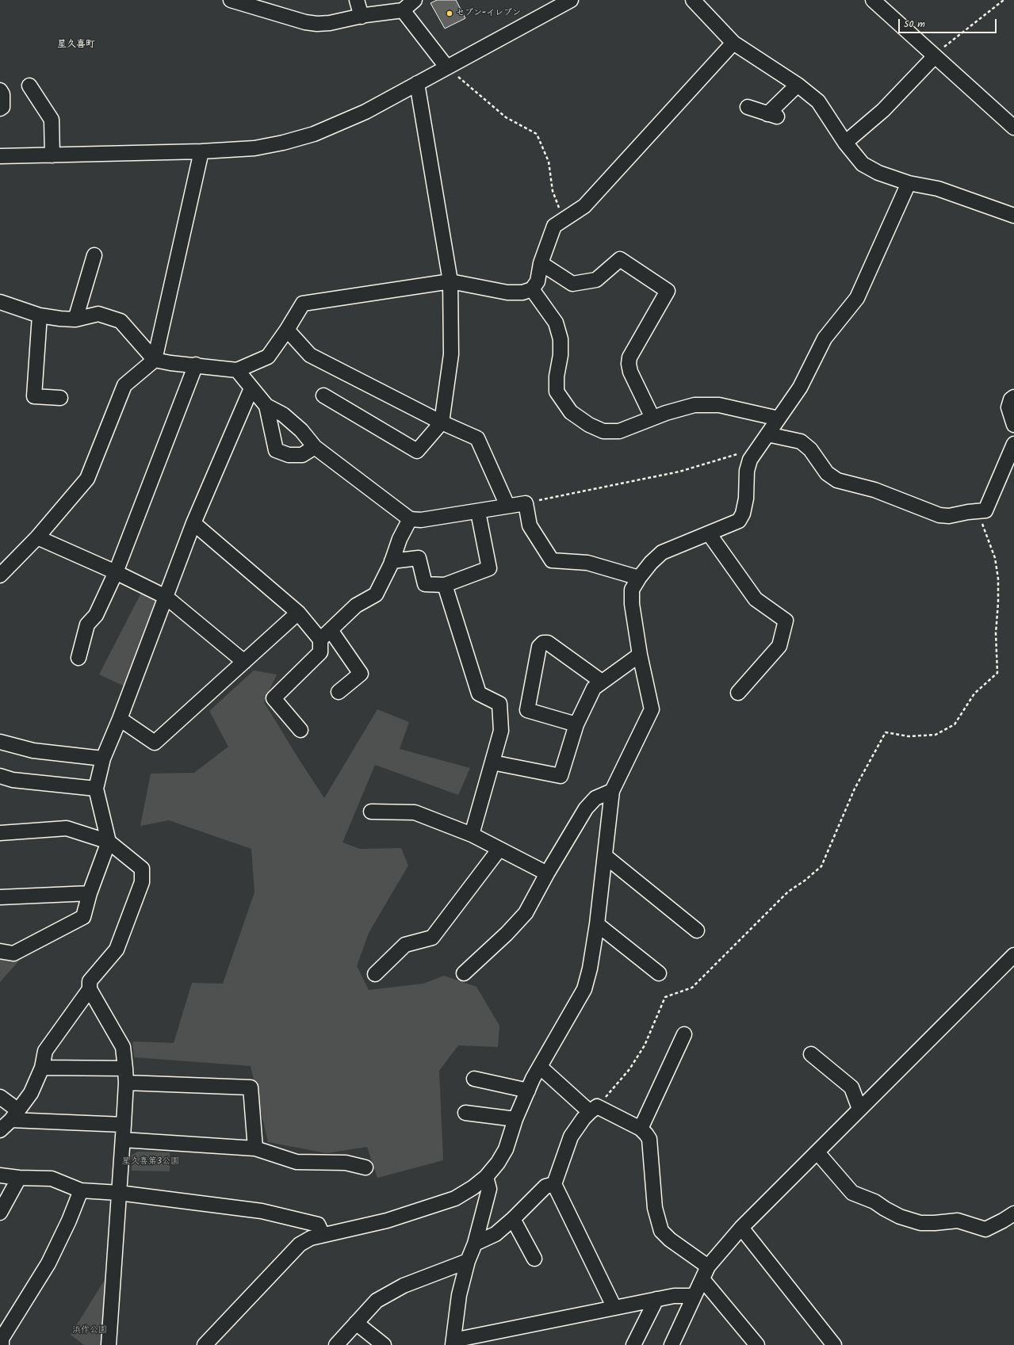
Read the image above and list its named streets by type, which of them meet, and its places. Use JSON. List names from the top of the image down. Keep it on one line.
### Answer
{"districts":["星久喜町"],"parks":["星久喜第3公園","浜作公園"],"places":["セブン-イレブン"],"scale_bar":"50 m"}
